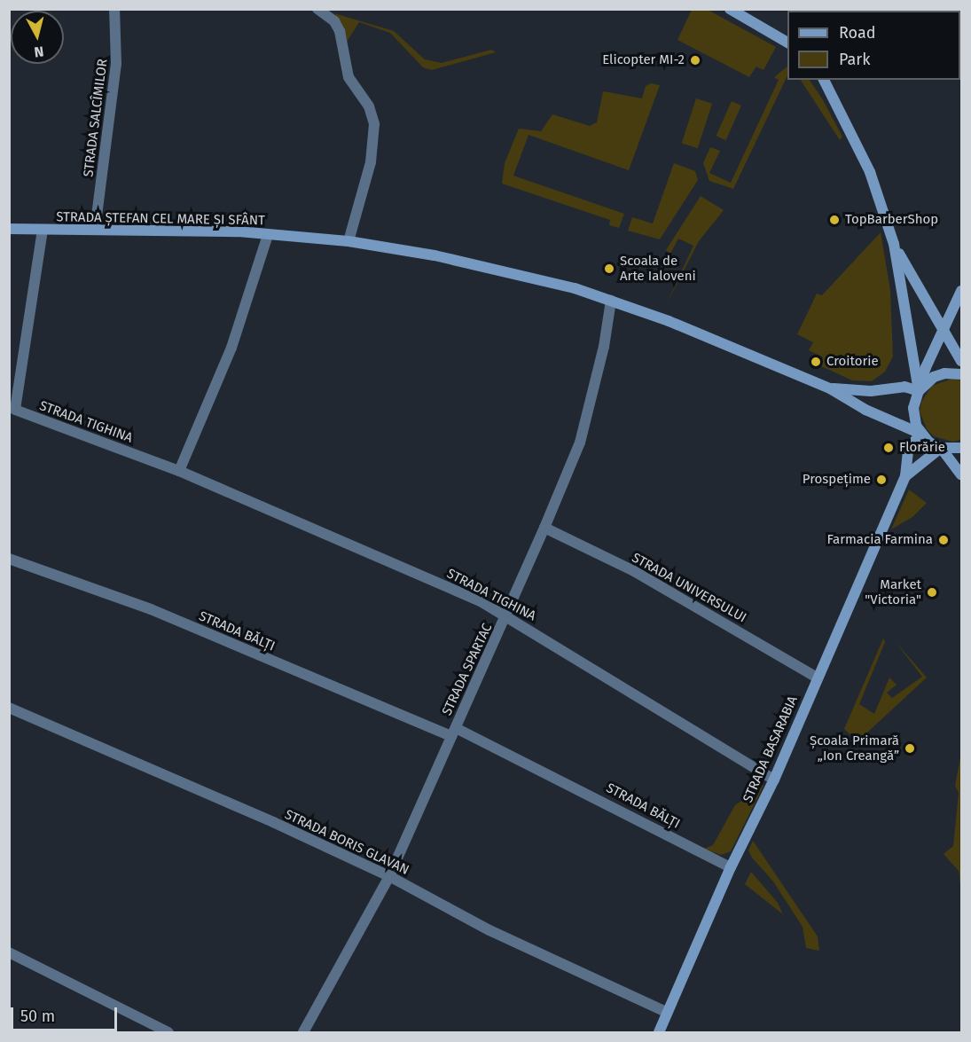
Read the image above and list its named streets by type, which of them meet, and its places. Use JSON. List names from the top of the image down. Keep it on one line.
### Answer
{"streets":{"main road":["STRADA ȘTEFAN CEL MARE ȘI SFÂNT","STRADA BASARABIA"],"street":["STRADA SALCÎMILOR","STRADA TIGHINA","STRADA UNIVERSULUI","STRADA BĂLȚI","STRADA SPARTAC","STRADA BORIS GLAVAN"]},"crossings":[["STRADA SALCÎMILOR","STRADA ȘTEFAN CEL MARE ȘI SFÂNT"],["STRADA ȘTEFAN CEL MARE ȘI SFÂNT","STRADA TIGHINA"],["STRADA ȘTEFAN CEL MARE ȘI SFÂNT","STRADA SPARTAC"],["STRADA ȘTEFAN CEL MARE ȘI SFÂNT","STRADA BASARABIA"],["STRADA TIGHINA","STRADA SPARTAC"],["STRADA TIGHINA","STRADA BASARABIA"],["STRADA UNIVERSULUI","STRADA SPARTAC"],["STRADA UNIVERSULUI","STRADA BASARABIA"],["STRADA BĂLȚI","STRADA SPARTAC"],["STRADA BĂLȚI","STRADA BASARABIA"],["STRADA SPARTAC","STRADA BORIS GLAVAN"],["STRADA BASARABIA","STRADA BORIS GLAVAN"]],"places":["Elicopter MI-2","TopBarberShop","Școala de Arte Ialoveni","Croitorie","Florărie","Prospețime","Farmacia Farmina","Market \"Victoria\"","Școala Primară „Ion Creangă”"],"legend":["Road","Park"],"scale_bar":"50 m","north":"bottom"}
